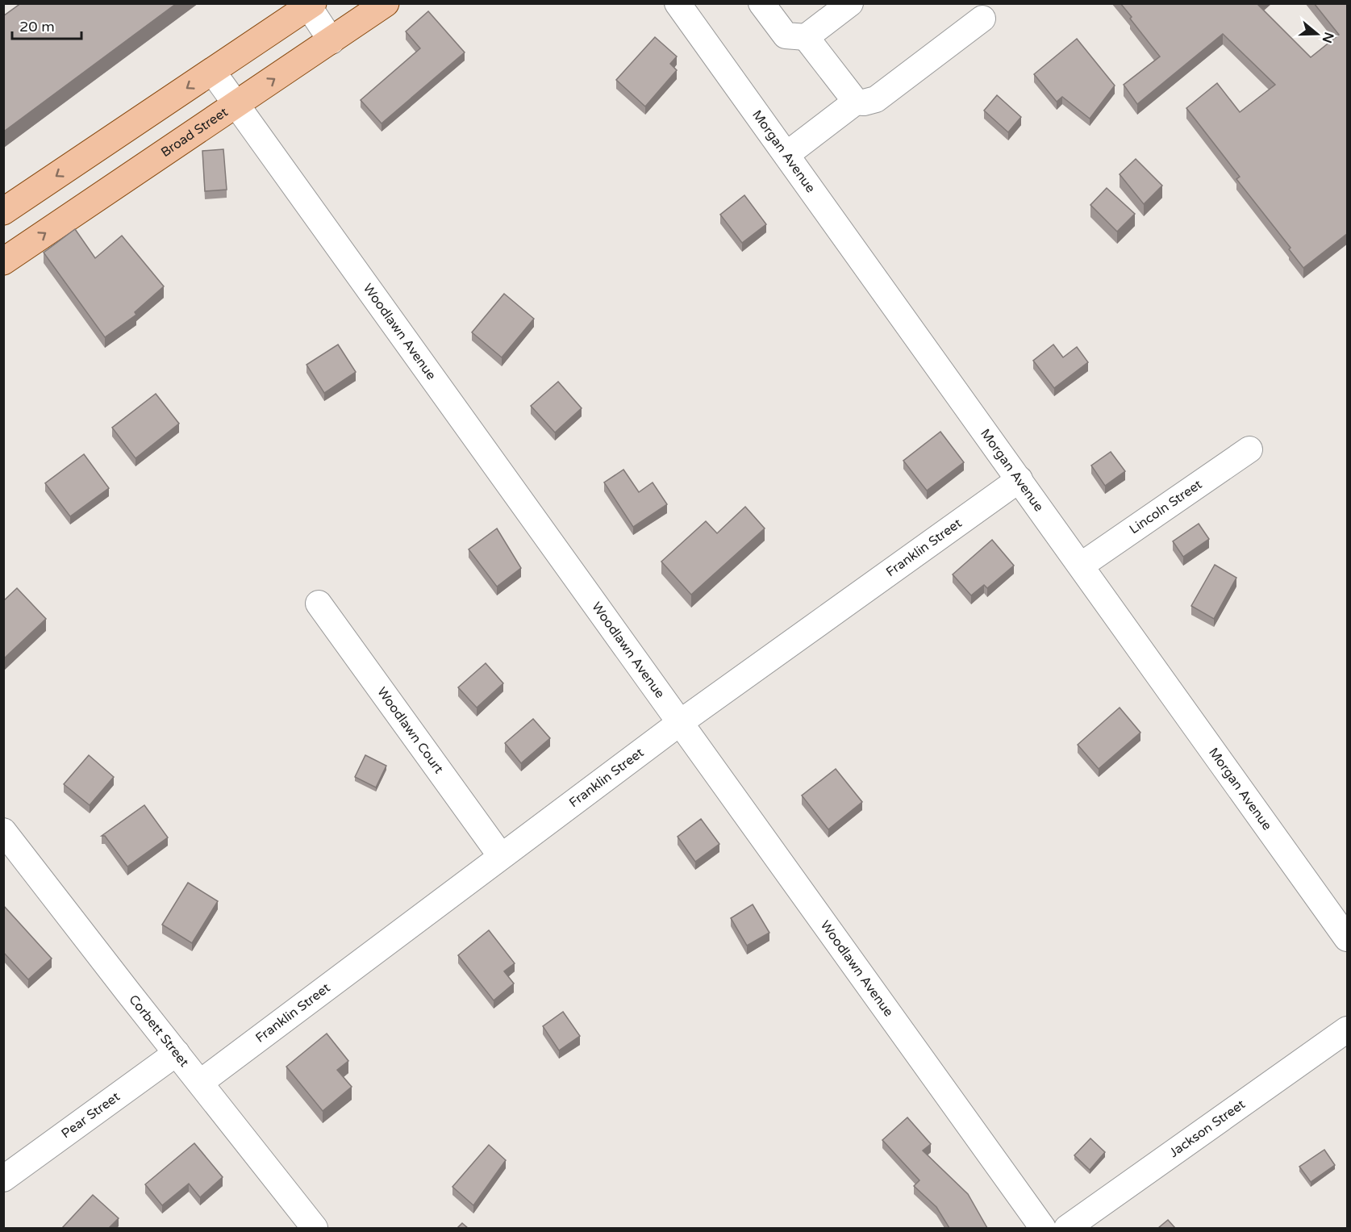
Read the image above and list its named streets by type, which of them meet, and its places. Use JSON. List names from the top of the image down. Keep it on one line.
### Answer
{"streets":{"main road":["Broad Street"],"street":["Morgan Avenue","Woodlawn Avenue","Lincoln Street","Franklin Street","Woodlawn Court","Corbett Street","Pear Street","Jackson Street"]},"crossings":[["Broad Street","Woodlawn Avenue"],["Morgan Avenue","Lincoln Street"],["Morgan Avenue","Franklin Street"],["Woodlawn Avenue","Franklin Street"],["Franklin Street","Woodlawn Court"],["Franklin Street","Corbett Street"],["Corbett Street","Pear Street"]],"scale_bar":"20 m","north":"right"}
